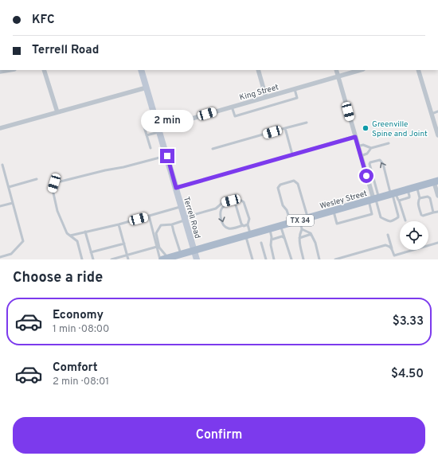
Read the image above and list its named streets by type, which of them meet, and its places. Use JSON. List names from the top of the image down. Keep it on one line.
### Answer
{"streets":{"main road":["Wesley Street","TX 34"],"street":["King Street","Terrell Road"]},"crossings":[["King Street","Terrell Road"],["Wesley Street","Terrell Road"]],"places":["Greenville Spine and Joint"],"page":{"banner":["KFC","Terrell Road"],"bubble":"2 min","heading":"Choose a ride","list":[{"name":"Economy","note":"1 min · 08:00","value":"$3.33"},{"name":"Comfort","note":"2 min · 08:01","value":"$4.50"}],"buttons":"Confirm"}}
